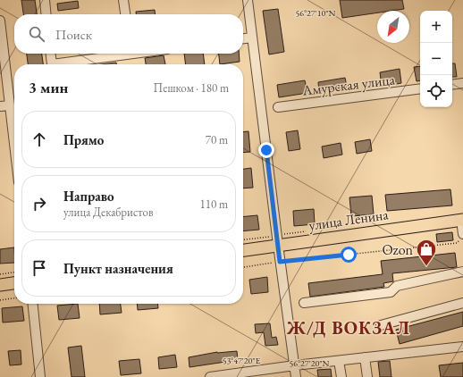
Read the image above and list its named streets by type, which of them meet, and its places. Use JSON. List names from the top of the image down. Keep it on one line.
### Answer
{"streets":{"main road":["улица Ленина"],"street":["Амурская улица"]},"districts":["Ж/Д ВОКЗАЛ"],"places":{"shop":["Ozon"]},"north":"bottom left","page":{"map_buttons":["+","−"],"search":"Поиск","heading":["3 мин","Пешком · 180 m"],"list":[["Прямо","70 m"],["Направо","улица Декабристов","110 m"],"Пункт назначения"]},"coordinates":["56°27'10\"N","53°47'20\"E","56°27'20\"N"]}
